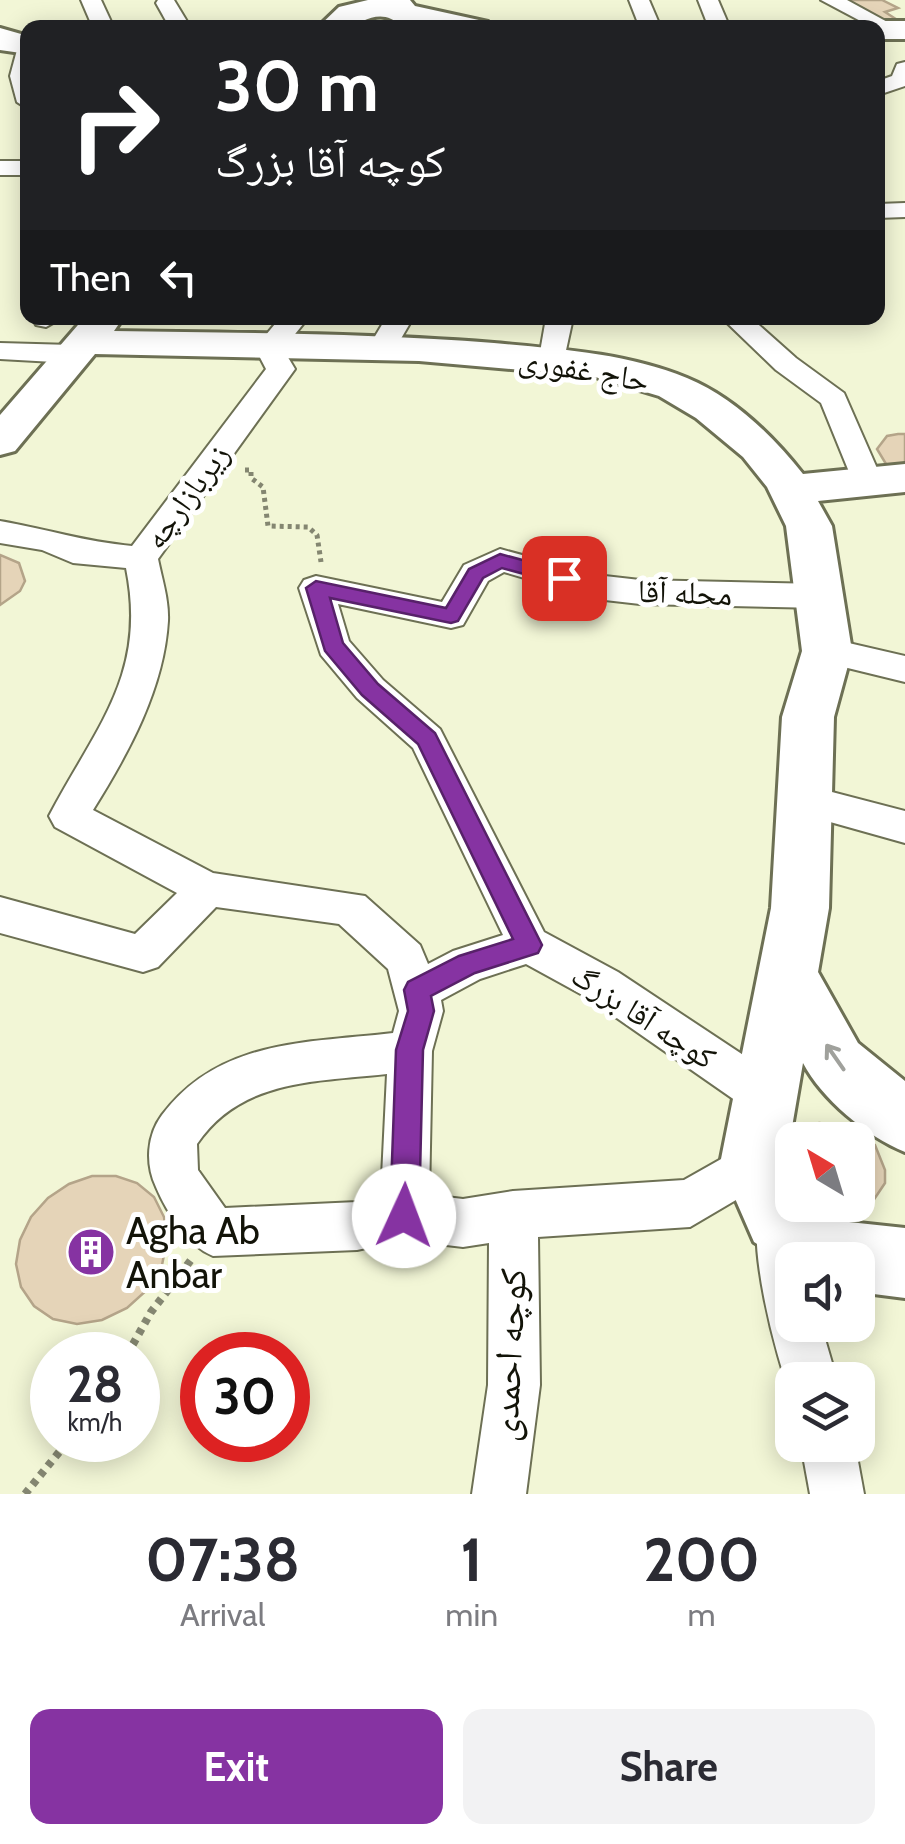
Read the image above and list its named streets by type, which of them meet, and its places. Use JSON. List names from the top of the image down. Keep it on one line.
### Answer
{"streets":{"main road":["حاج غفوری"],"street":["زیربازارچه","محله آقا","کوچه آقا بزرگ","کوچه احمدی"]},"crossings":[["حاج غفوری","زیربازارچه"],["حاج غفوری","محله آقا"],["حاج غفوری","کوچه آقا بزرگ"]],"places":{"building":["Agha Ab Anbar"]},"north":"top left","page":{"turn":["30 m","کوچه آقا بزرگ"],"then":"Then","speed":"28 km/h","limit":"30","eta":["07:38","Arrival","1","min","200","m"],"buttons":["Exit","Share"]}}
